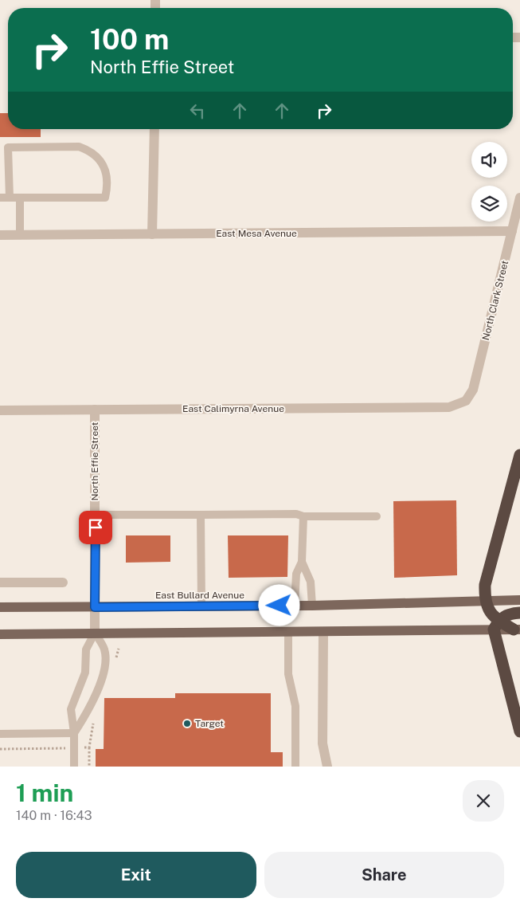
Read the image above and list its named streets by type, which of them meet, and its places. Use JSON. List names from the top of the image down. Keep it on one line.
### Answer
{"streets":{"main road":["East Bullard Avenue"],"street":["East Mesa Avenue","North Clark Street","East Calimyrna Avenue","North Effie Street"]},"crossings":[["East Mesa Avenue","North Clark Street"],["North Clark Street","East Calimyrna Avenue"],["East Calimyrna Avenue","North Effie Street"],["North Effie Street","East Bullard Avenue"]],"places":["Target"],"page":{"turn":["100 m","North Effie Street"],"heading":["1 min","140 m · 16:43"],"buttons":["Exit","Share"]}}
